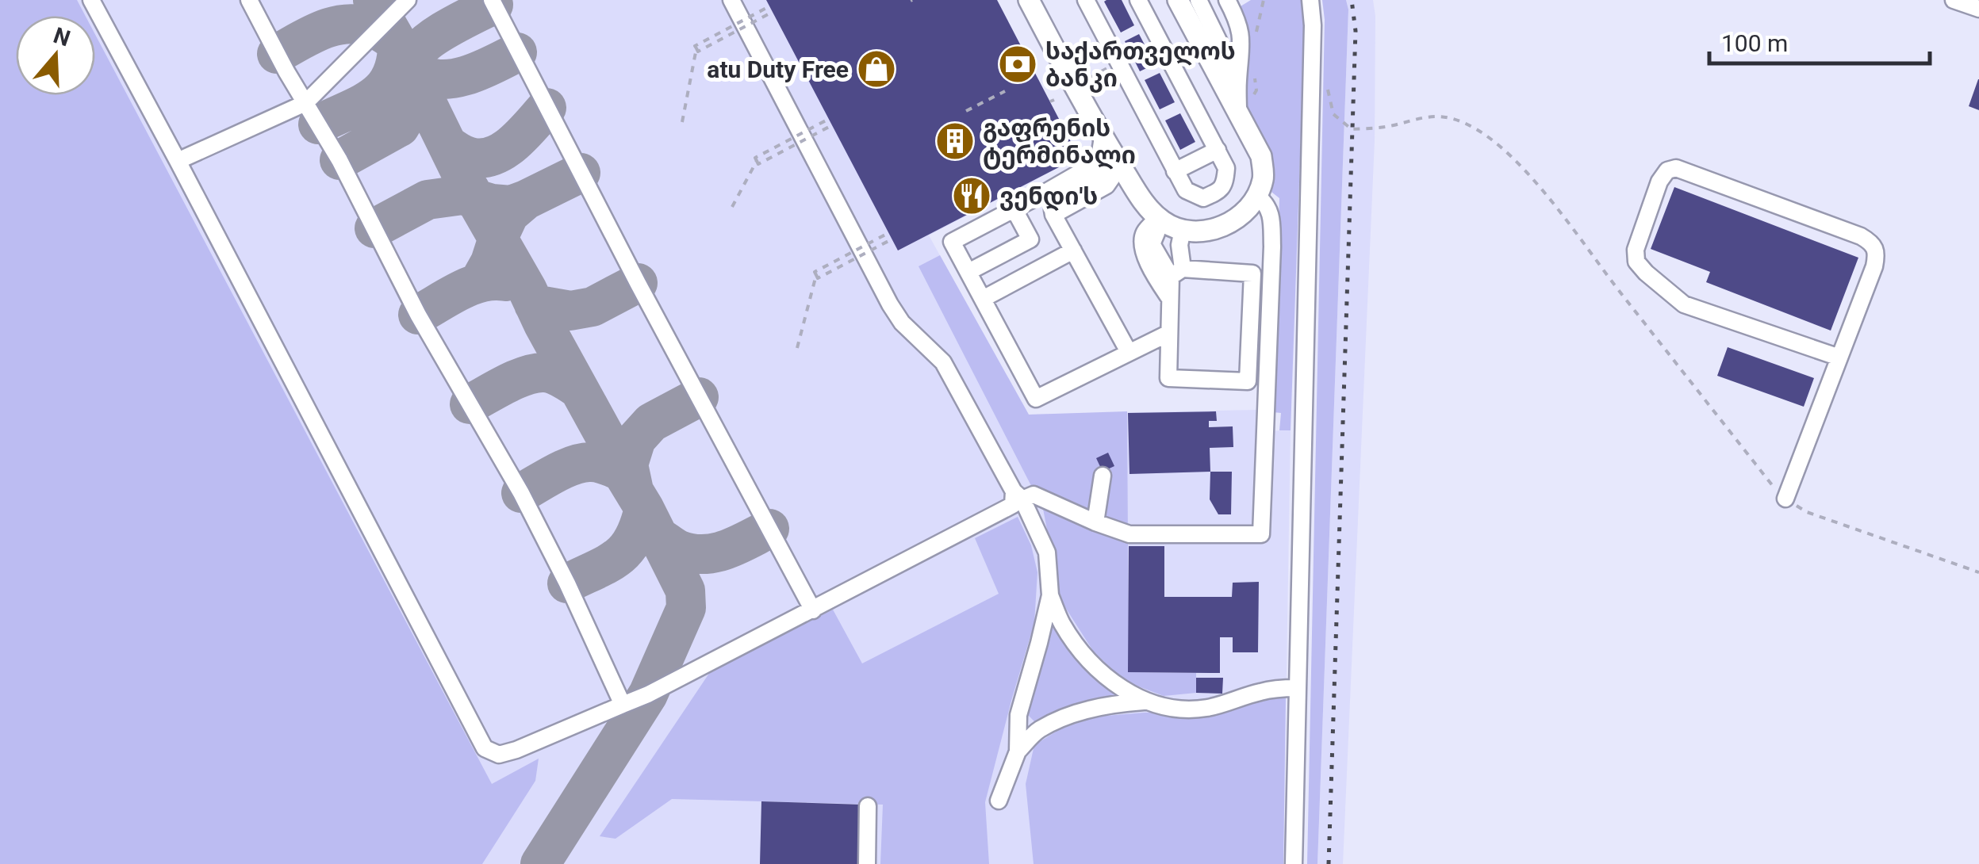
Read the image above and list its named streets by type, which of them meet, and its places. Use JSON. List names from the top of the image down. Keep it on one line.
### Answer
{"places":{"bank":["საქართველოს ბანკი"],"shop":["atu Duty Free"],"building":["გაფრენის ტერმინალი"],"restaurant":["ვენდი'ს"]},"scale_bar":"100 m","north":"top"}
